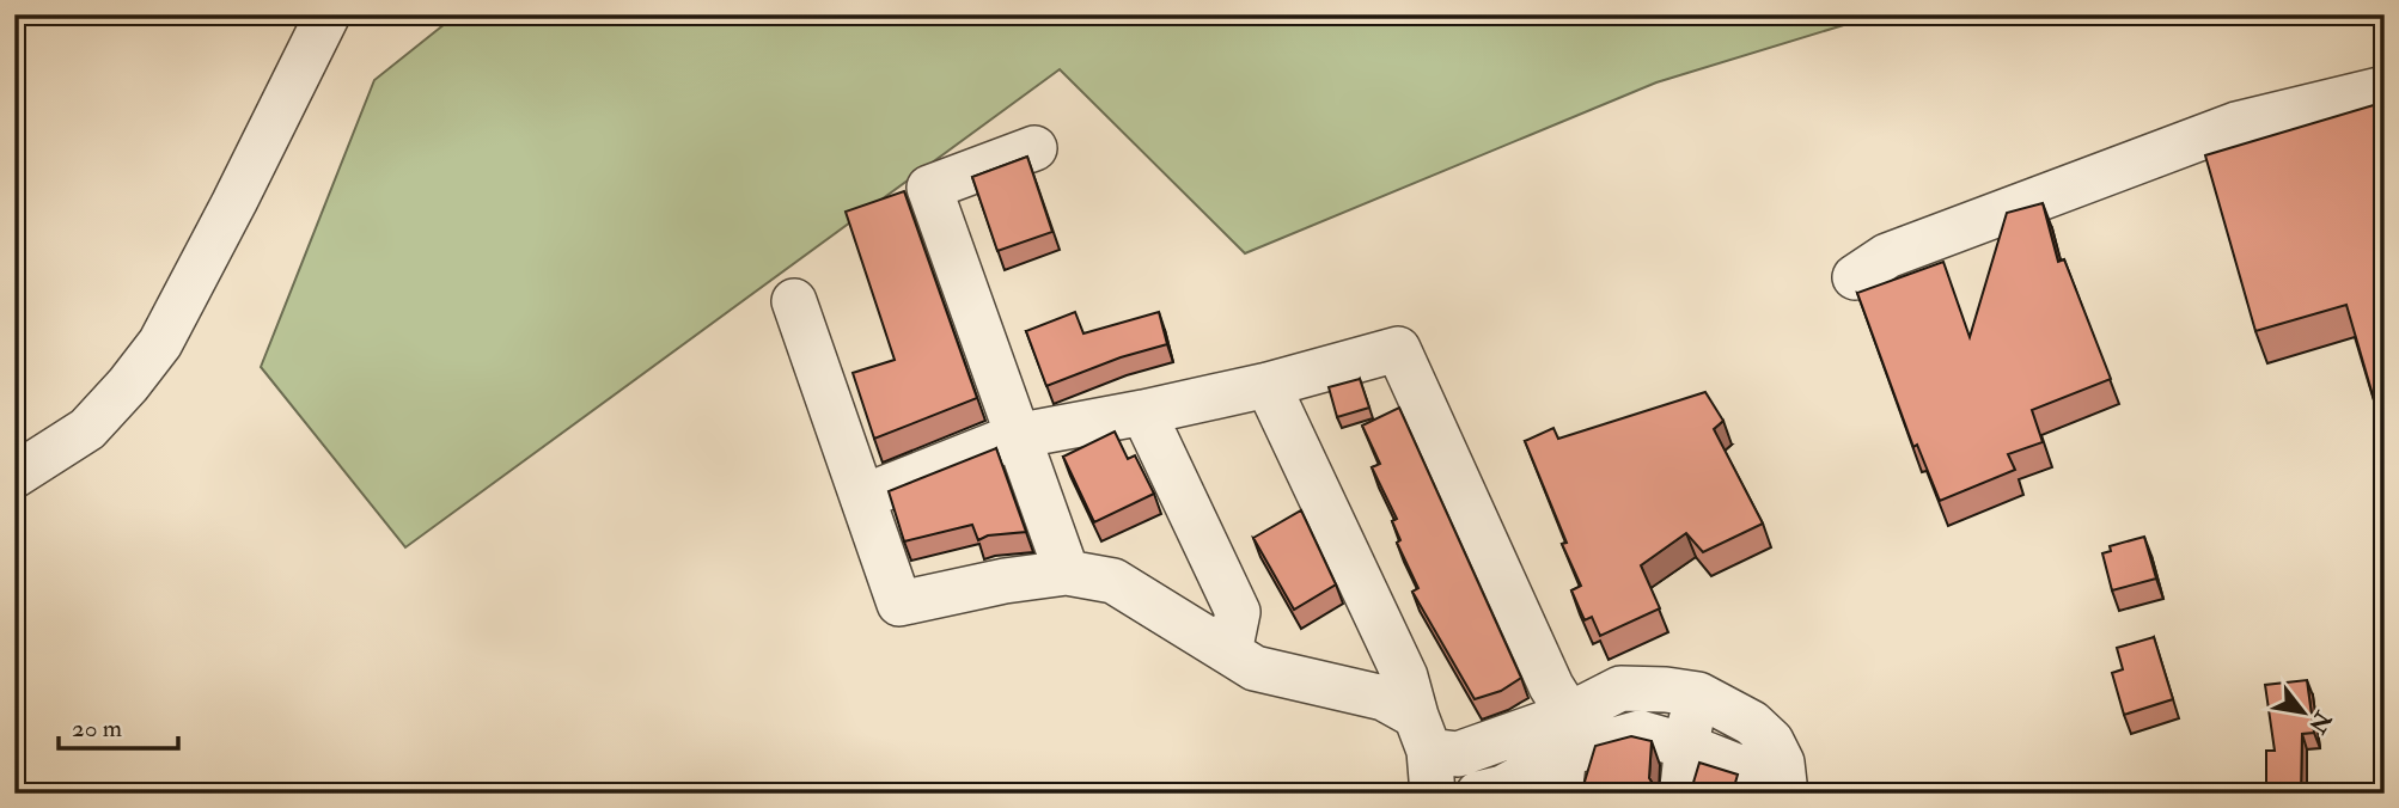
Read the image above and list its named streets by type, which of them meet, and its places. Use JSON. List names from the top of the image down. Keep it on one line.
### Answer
{"scale_bar":"20 m","north":"bottom right"}
